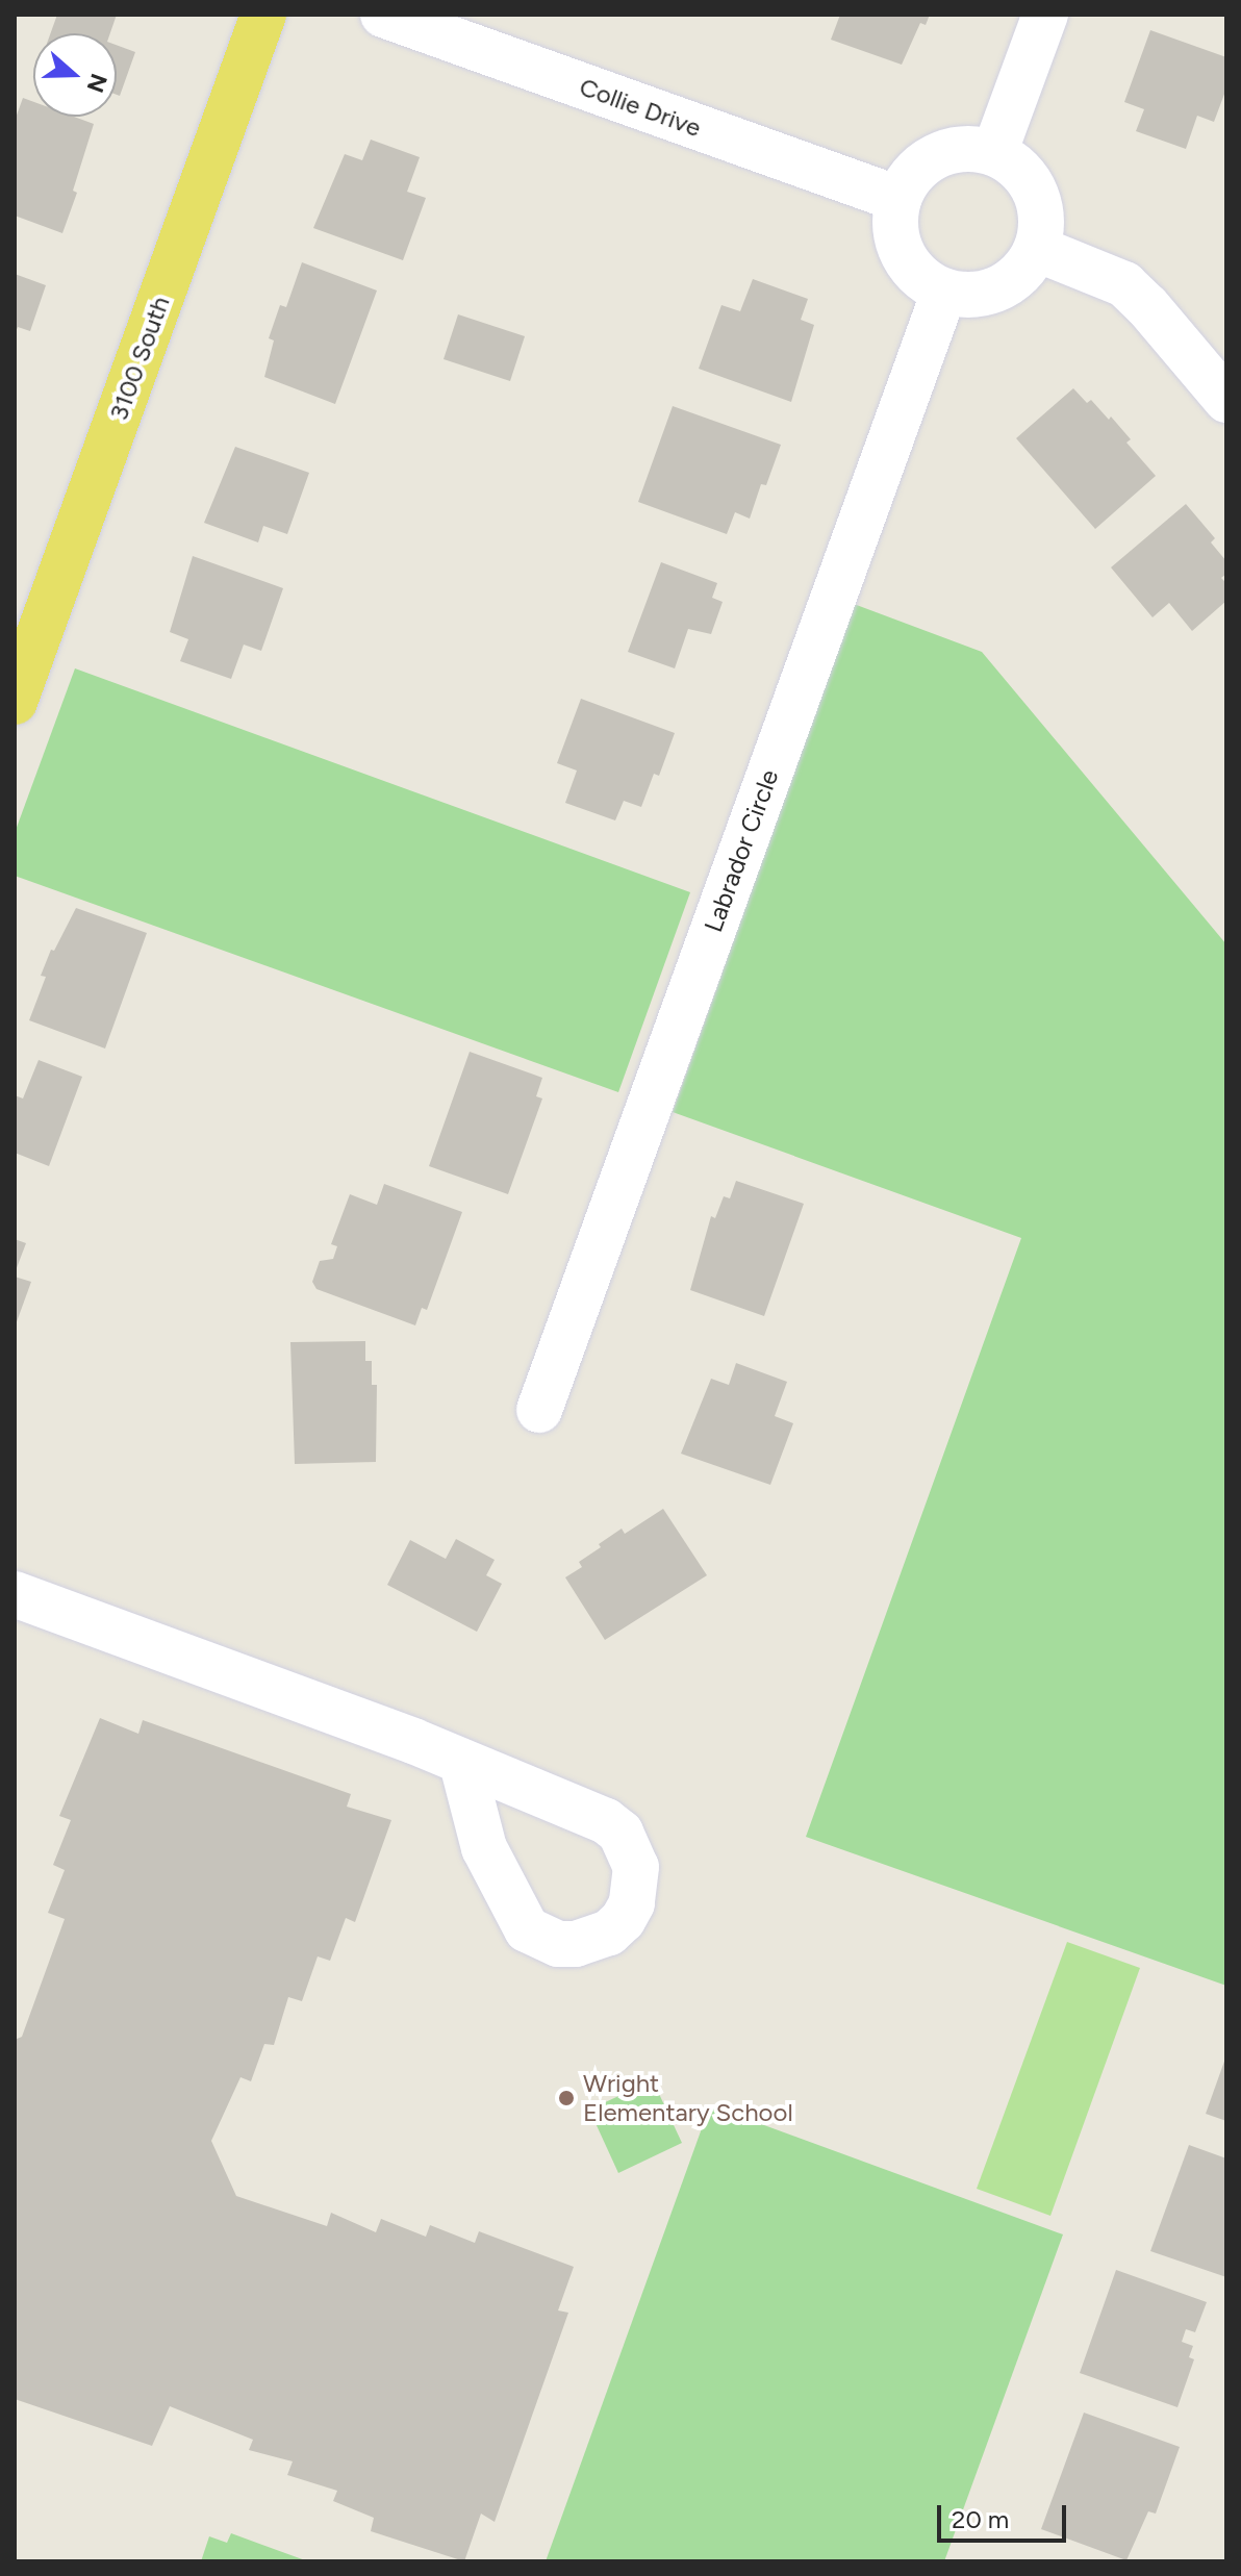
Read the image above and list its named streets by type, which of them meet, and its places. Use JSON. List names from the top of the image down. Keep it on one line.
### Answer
{"streets":{"main road":["3100 South"],"street":["Collie Drive","Labrador Circle"]},"crossings":[["Collie Drive","Labrador Circle"]],"places":["Wright Elementary School"],"scale_bar":"20 m","north":"right"}
